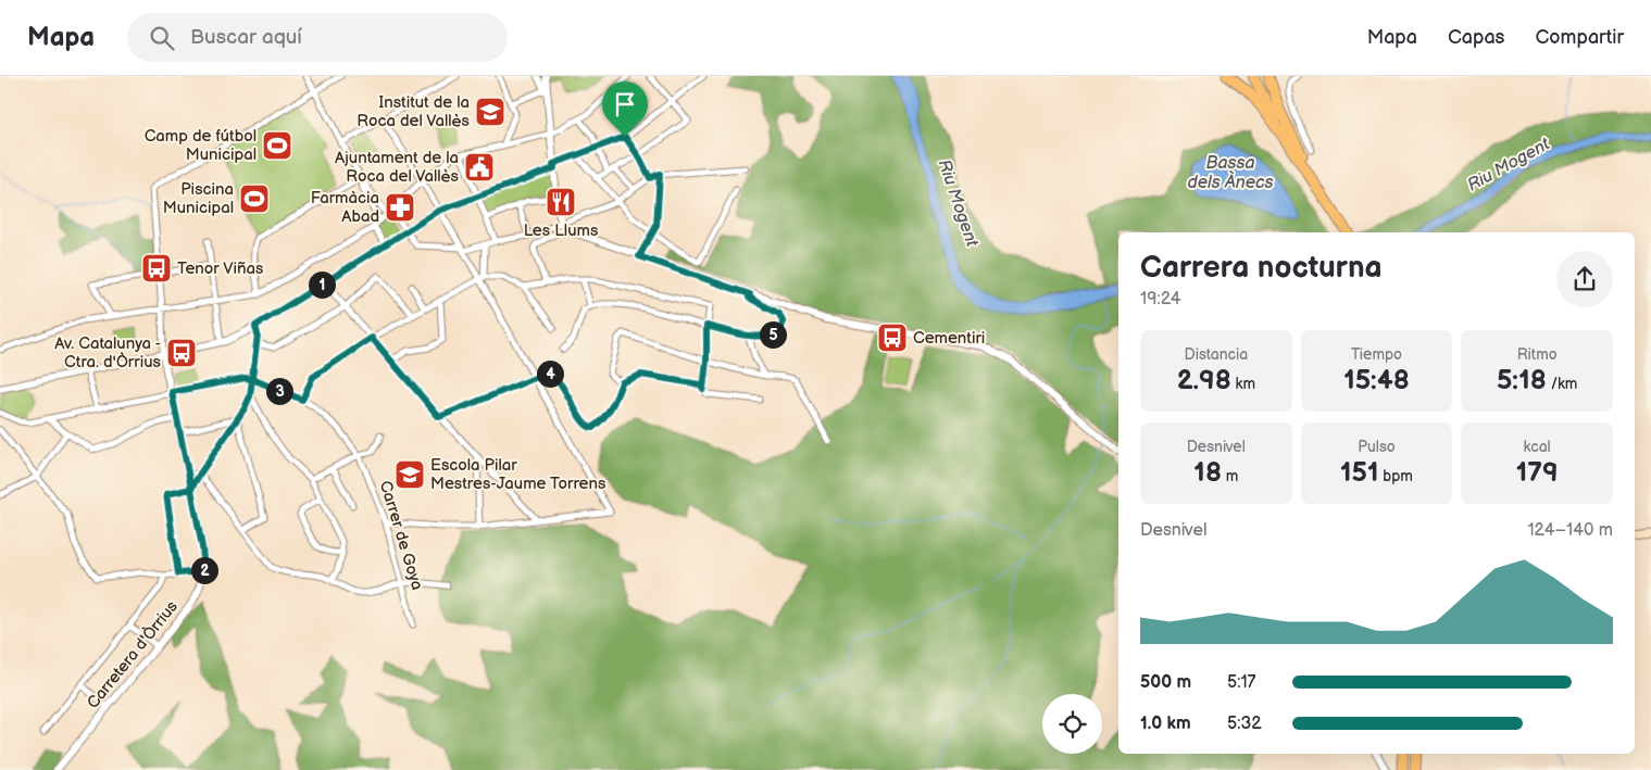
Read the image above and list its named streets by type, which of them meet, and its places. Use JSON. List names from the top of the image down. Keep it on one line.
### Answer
{"streets":{"street":["Carrer de Goya","Carretera d'Òrrius"]},"water":["Bassa dels Ànecs","Riu Mogent"],"places":{"school or university":["Institut de la Roca del Vallès","Escola Pilar Mestres-Jaume Torrens"],"sports":["Camp de fútbol Municipal","Piscina Municipal"],"public building":["Ajuntament de la Roca del Vallès"],"restaurant":["Les Llums"],"pharmacy":["Farmàcia Abad"],"bus stop":["Tenor Viñas","Cementiri","Av. Catalunya - Ctra. d'Òrrius"]},"page":{"header":"Mapa","search":"Buscar aquí","nav":["Mapa","Capas","Compartir"],"heading":["Carrera nocturna","19:24"],"pins":["1","5","4","3","2"],"stats":[["Distancia","2.98 km"],["Tiempo","15:48"],["Ritmo","5:18 /km"],["Desnivel","18 m"],["Pulso","151 bpm"],["kcal","179"]],"chart":["Desnivel","124–140 m"],"list":[{"name":"500 m","note":"5:17"},{"name":"1.0 km","note":"5:32"}]}}
